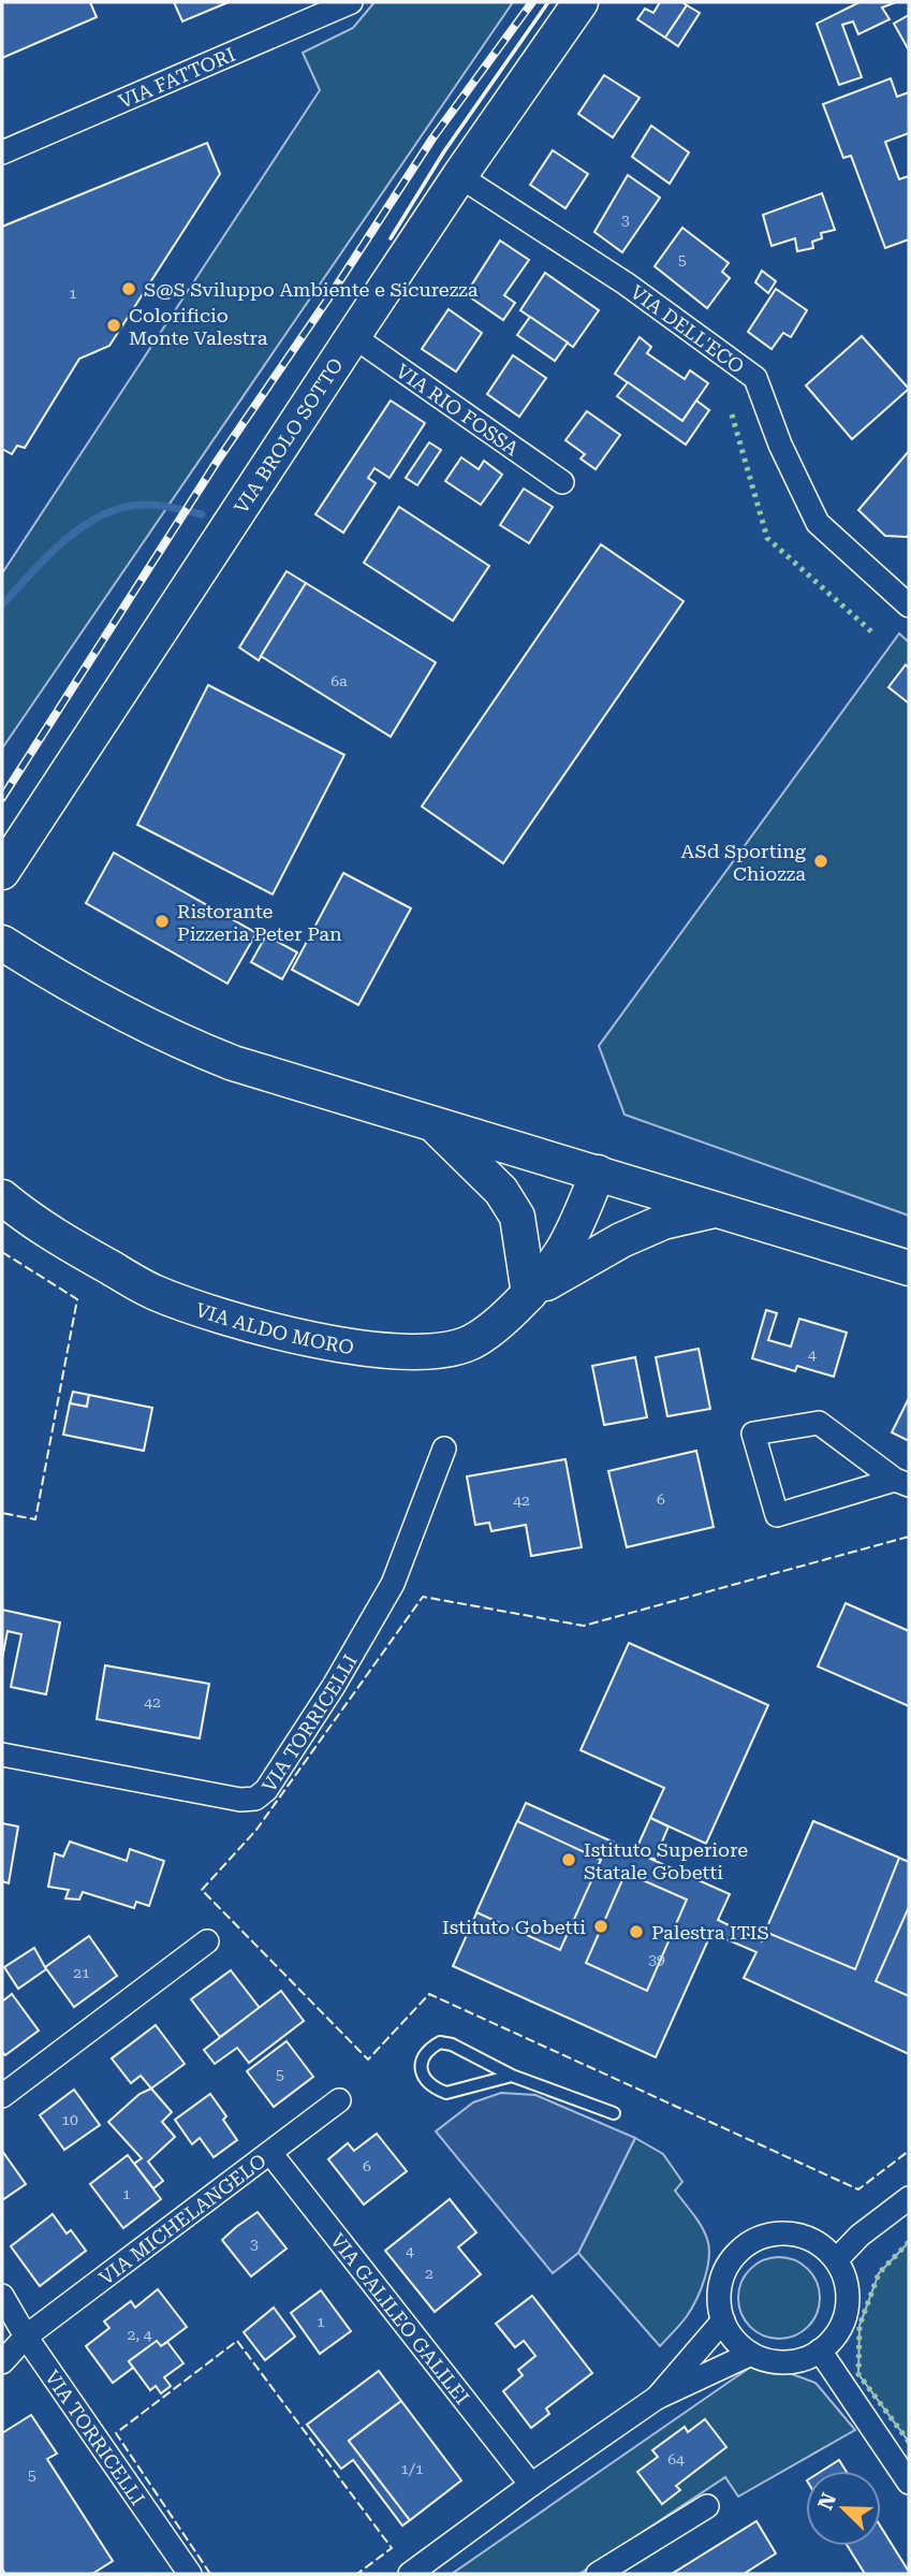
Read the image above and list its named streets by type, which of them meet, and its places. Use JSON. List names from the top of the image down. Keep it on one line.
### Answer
{"streets":{"main road":["VIA BROLO SOTTO","VIA ALDO MORO"],"street":["VIA FATTORI","VIA DELL'ECO","VIA RIO FOSSA","VIA TORRICELLI","VIA MICHELANGELO","VIA GALILEO GALILEI"]},"crossings":[["VIA DELL'ECO","VIA BROLO SOTTO"],["VIA RIO FOSSA","VIA BROLO SOTTO"],["VIA TORRICELLI","VIA MICHELANGELO"],["VIA MICHELANGELO","VIA GALILEO GALILEI"]],"places":["S@S Sviluppo Ambiente e Sicurezza","Colorificio Monte Valestra","ASd Sporting Chiozza","Ristorante Pizzeria Peter Pan","Istituto Superiore Statale Gobetti","Istituto Gobetti","Palestra ITIS"],"house_numbers":["3","5","1","6a","4","6","42","42","39","21","5","10","6","1","3","4","2","1","2, 4","64","1/1","5"],"north":"top left"}
